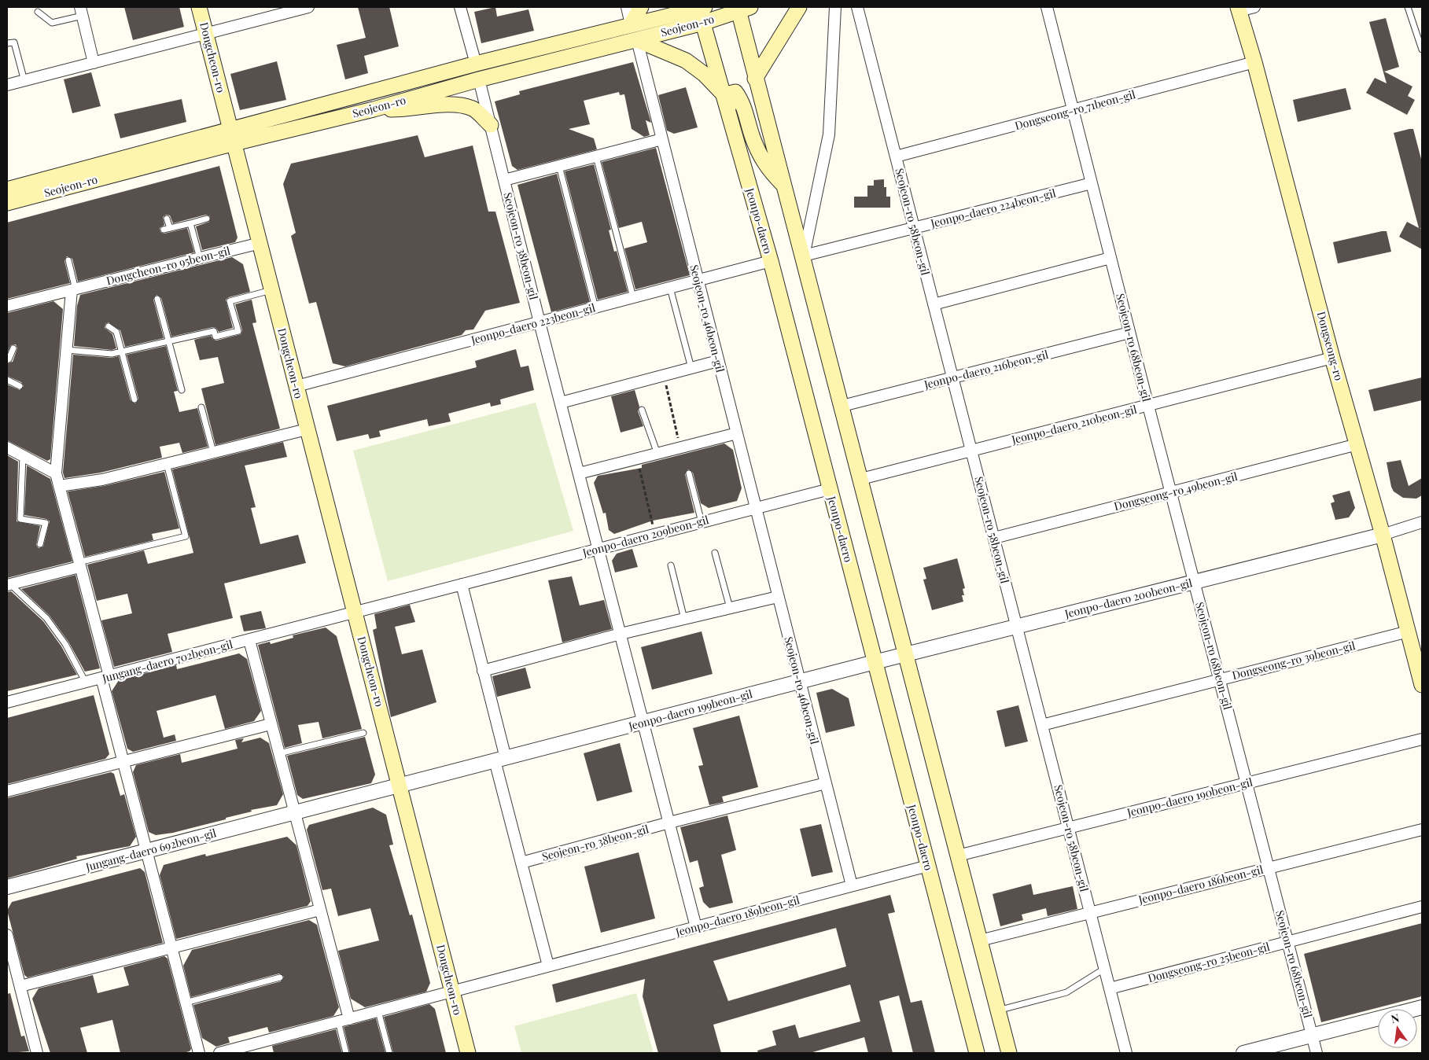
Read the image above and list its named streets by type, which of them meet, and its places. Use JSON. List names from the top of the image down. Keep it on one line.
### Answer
{"streets":{"main road":["Seojeon-ro","Dongcheon-ro","Jeonpo-daero","Dongseong-ro"],"street":["Dongseong-ro 71beon-gil","Jeonpo-daero 224beon-gil","Seojeon-ro 58beon-gil","Seojeon-ro 38beon-gil","Dongcheon-ro 95beon-gil","Seojeon-ro 46beon-gil","Jeonpo-daero 223beon-gil","Seojeon-ro 68beon-gil","Jeonpo-daero 216beon-gil","Jeonpo-daero 210beon-gil","Dongseong-ro 49beon-gil","Jeonpo-daero 209beon-gil","Jeonpo-daero 200beon-gil","Dongseong-ro 39beon-gil","Jungang-daero 702beon-gil","Jeonpo-daero 199beon-gil","Jeonpo-daero 190beon-gil","Jungang-daero 692beon-gil","Jeonpo-daero 186beon-gil","Jeonpo-daero 189beon-gil","Dongseong-ro 25beon-gil"]},"crossings":[["Seojeon-ro","Dongcheon-ro"],["Seojeon-ro","Jeonpo-daero"],["Seojeon-ro","Seojeon-ro 38beon-gil"],["Seojeon-ro","Seojeon-ro 46beon-gil"],["Dongcheon-ro","Dongcheon-ro 95beon-gil"],["Dongcheon-ro","Jeonpo-daero 223beon-gil"],["Dongcheon-ro","Jeonpo-daero 209beon-gil"],["Dongcheon-ro","Jungang-daero 702beon-gil"],["Dongcheon-ro","Jeonpo-daero 199beon-gil"],["Dongcheon-ro","Jungang-daero 692beon-gil"],["Dongcheon-ro","Jeonpo-daero 189beon-gil"],["Dongseong-ro 71beon-gil","Seojeon-ro 58beon-gil"],["Dongseong-ro 71beon-gil","Dongseong-ro"],["Dongseong-ro 71beon-gil","Seojeon-ro 68beon-gil"],["Jeonpo-daero 224beon-gil","Seojeon-ro 58beon-gil"],["Jeonpo-daero 224beon-gil","Seojeon-ro 68beon-gil"],["Jeonpo-daero","Jeonpo-daero 223beon-gil"],["Jeonpo-daero","Jeonpo-daero 209beon-gil"],["Jeonpo-daero","Jeonpo-daero 200beon-gil"],["Jeonpo-daero","Jeonpo-daero 199beon-gil"],["Jeonpo-daero","Jeonpo-daero 189beon-gil"],["Seojeon-ro 58beon-gil","Jeonpo-daero 216beon-gil"],["Seojeon-ro 58beon-gil","Jeonpo-daero 210beon-gil"],["Seojeon-ro 58beon-gil","Dongseong-ro 49beon-gil"],["Seojeon-ro 58beon-gil","Jeonpo-daero 200beon-gil"],["Seojeon-ro 58beon-gil","Dongseong-ro 39beon-gil"],["Seojeon-ro 58beon-gil","Jeonpo-daero 190beon-gil"],["Seojeon-ro 58beon-gil","Jeonpo-daero 186beon-gil"],["Seojeon-ro 58beon-gil","Dongseong-ro 25beon-gil"],["Seojeon-ro 38beon-gil","Seojeon-ro 46beon-gil"],["Seojeon-ro 38beon-gil","Jeonpo-daero 223beon-gil"],["Seojeon-ro 38beon-gil","Jeonpo-daero 209beon-gil"],["Seojeon-ro 38beon-gil","Jeonpo-daero 199beon-gil"],["Seojeon-ro 38beon-gil","Jeonpo-daero 189beon-gil"],["Seojeon-ro 46beon-gil","Jeonpo-daero 223beon-gil"],["Seojeon-ro 46beon-gil","Jeonpo-daero 209beon-gil"],["Seojeon-ro 46beon-gil","Jeonpo-daero 199beon-gil"],["Seojeon-ro 46beon-gil","Jeonpo-daero 189beon-gil"],["Dongseong-ro","Jeonpo-daero 210beon-gil"],["Dongseong-ro","Dongseong-ro 49beon-gil"],["Dongseong-ro","Jeonpo-daero 200beon-gil"],["Dongseong-ro","Dongseong-ro 39beon-gil"],["Seojeon-ro 68beon-gil","Jeonpo-daero 216beon-gil"],["Seojeon-ro 68beon-gil","Jeonpo-daero 210beon-gil"],["Seojeon-ro 68beon-gil","Dongseong-ro 49beon-gil"],["Seojeon-ro 68beon-gil","Jeonpo-daero 200beon-gil"],["Seojeon-ro 68beon-gil","Dongseong-ro 39beon-gil"],["Seojeon-ro 68beon-gil","Jeonpo-daero 190beon-gil"],["Seojeon-ro 68beon-gil","Jeonpo-daero 186beon-gil"],["Seojeon-ro 68beon-gil","Dongseong-ro 25beon-gil"],["Jeonpo-daero 209beon-gil","Jungang-daero 702beon-gil"],["Jeonpo-daero 200beon-gil","Jeonpo-daero 199beon-gil"],["Jeonpo-daero 199beon-gil","Jungang-daero 692beon-gil"]],"north":"top"}
